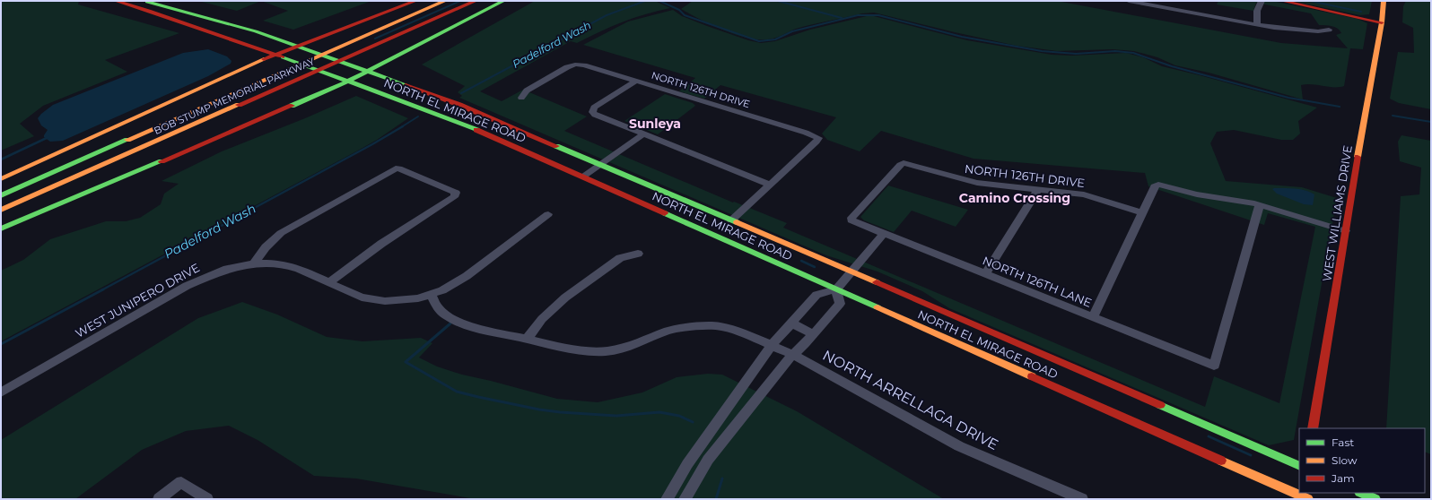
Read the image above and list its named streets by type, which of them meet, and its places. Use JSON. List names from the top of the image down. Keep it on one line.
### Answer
{"streets":{"main road":["BOB STUMP MEMORIAL PARKWAY","NORTH EL MIRAGE ROAD","WEST WILLIAMS DRIVE"],"street":["NORTH 126TH DRIVE","NORTH 126TH LANE","WEST JUNIPERO DRIVE","NORTH ARRELLAGA DRIVE"]},"crossings":[["NORTH 126TH DRIVE","NORTH 126TH LANE"],["WEST JUNIPERO DRIVE","NORTH ARRELLAGA DRIVE"]],"districts":["Sunleya","Camino Crossing"],"water":["Padelford Wash"],"legend":["Fast","Slow","Jam"]}
